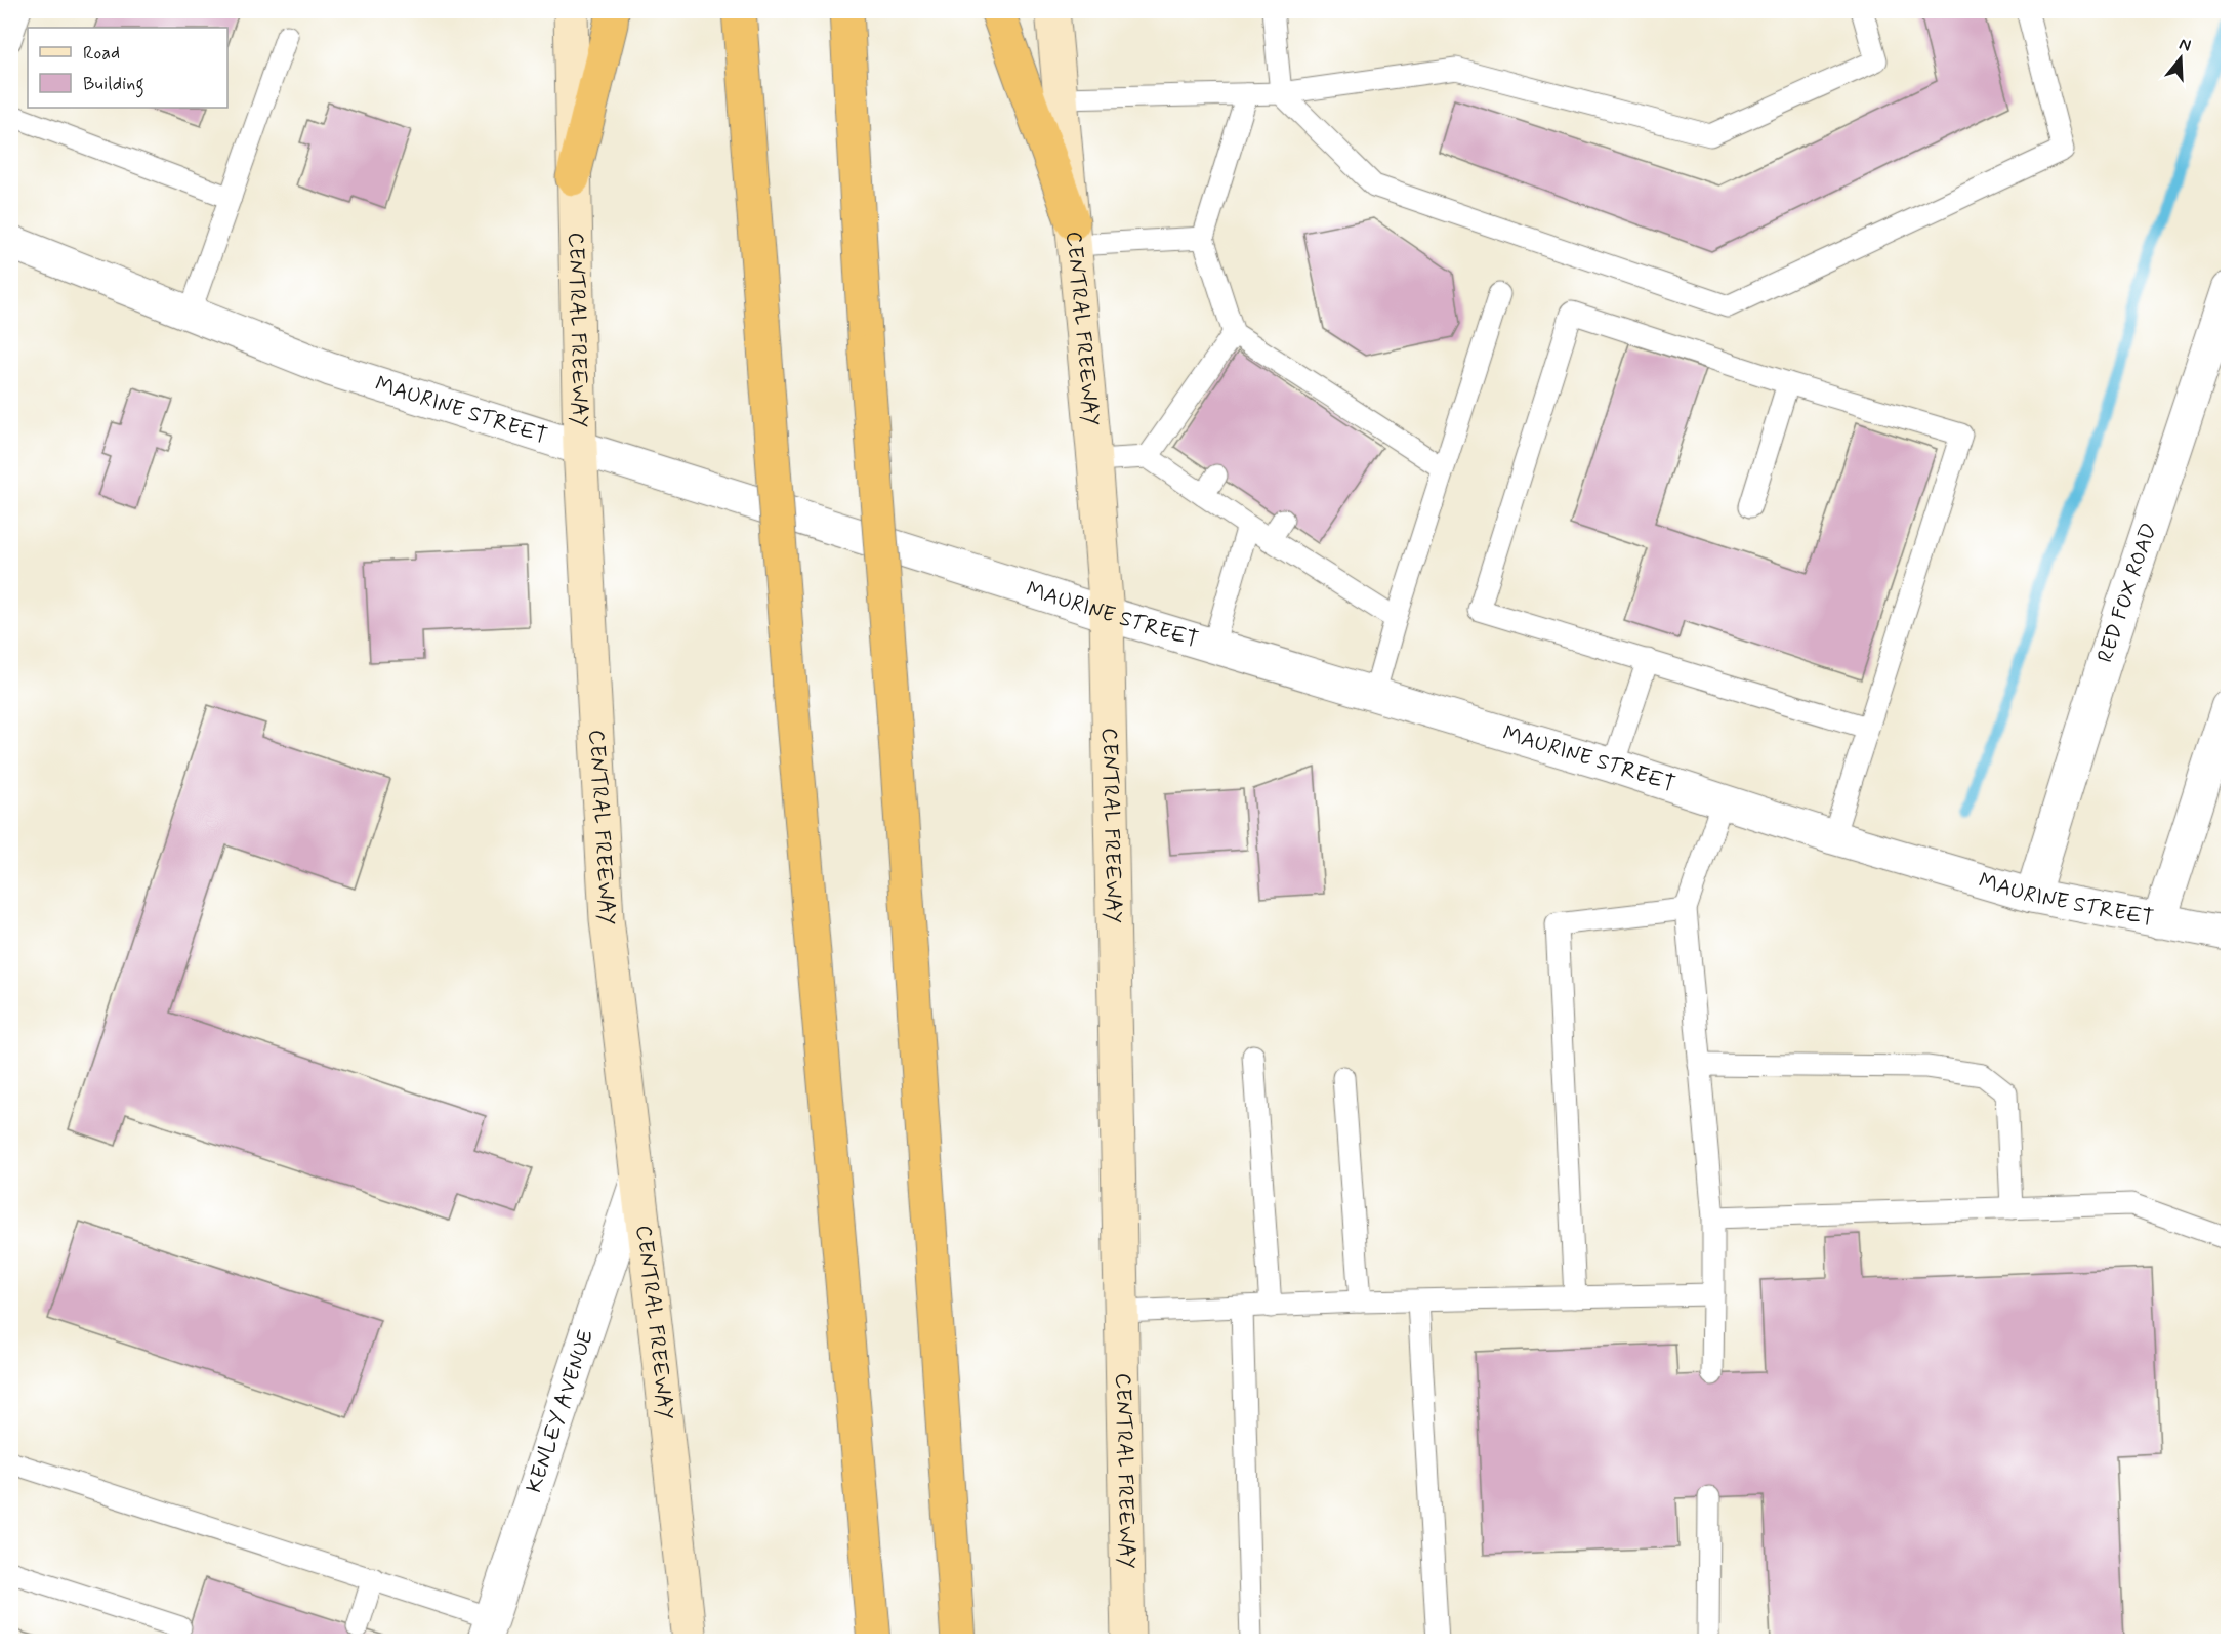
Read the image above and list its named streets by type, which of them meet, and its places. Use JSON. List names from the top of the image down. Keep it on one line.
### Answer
{"streets":{"main road":["CENTRAL FREEWAY"],"street":["MAURINE STREET","RED FOX ROAD","KENLEY AVENUE"]},"crossings":[["CENTRAL FREEWAY","MAURINE STREET"],["CENTRAL FREEWAY","KENLEY AVENUE"],["MAURINE STREET","RED FOX ROAD"]],"legend":["Road","Building"],"north":"top"}
